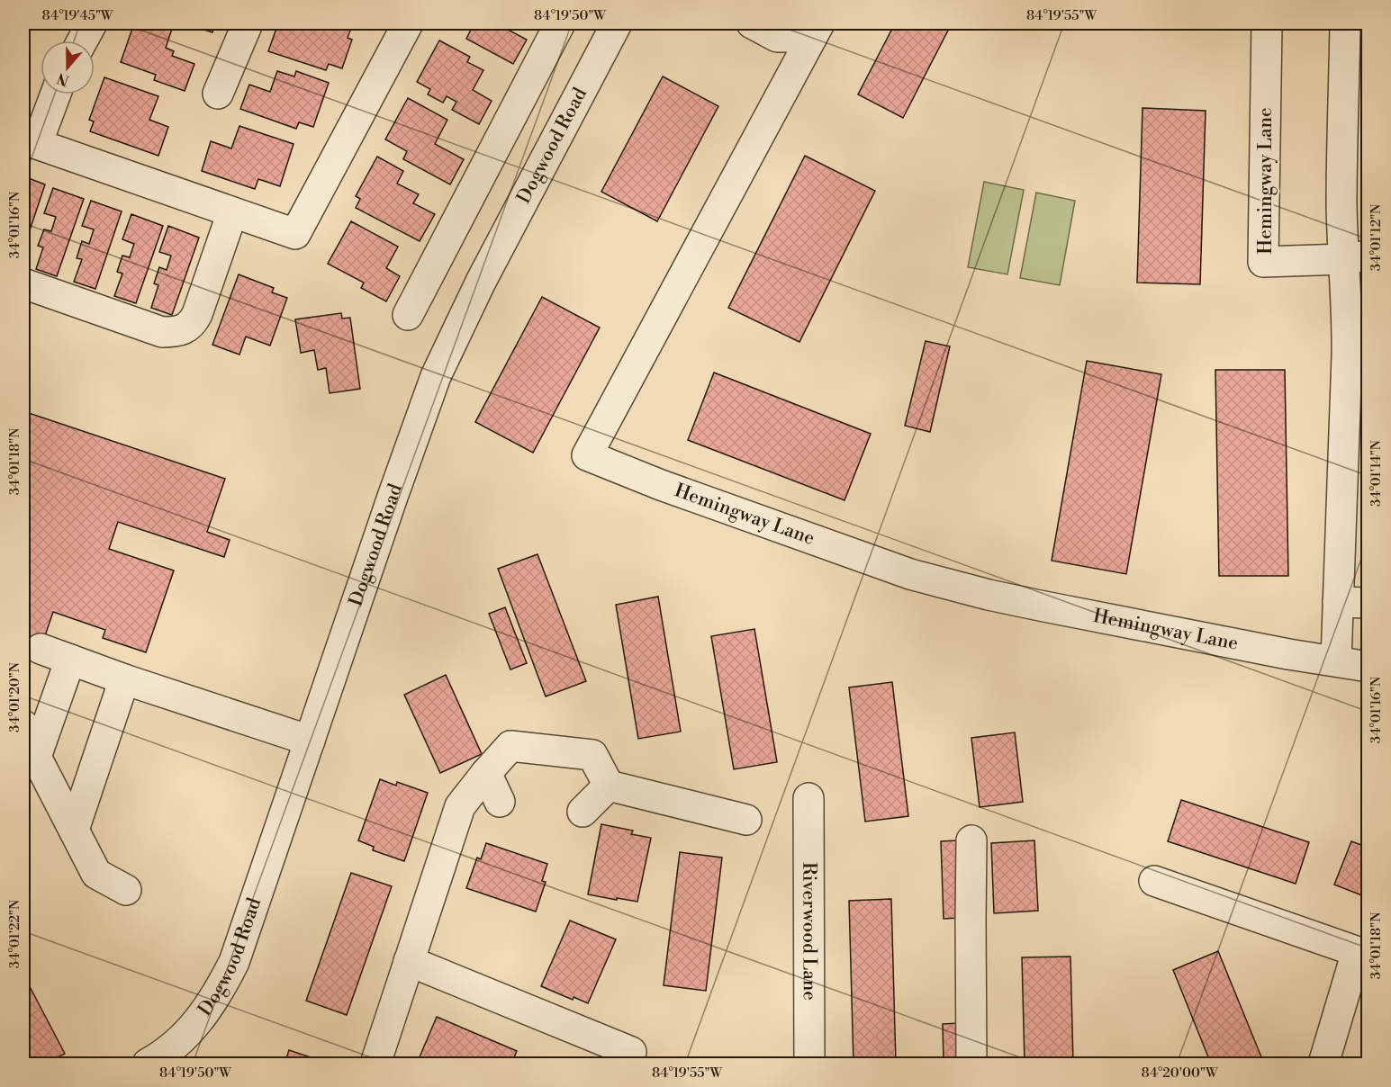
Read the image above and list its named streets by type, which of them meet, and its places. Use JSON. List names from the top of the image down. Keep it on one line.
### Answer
{"streets":{"street":["Dogwood Road","Hemingway Lane","Riverwood Lane"]},"north":"bottom","coordinates":["84°19'45\"W","84°19'50\"W","84°19'55\"W","34°01'16\"N","34°01'12\"N","34°01'18\"N","34°01'14\"N","34°01'20\"N","34°01'22\"N","84°20'00\"W"]}
